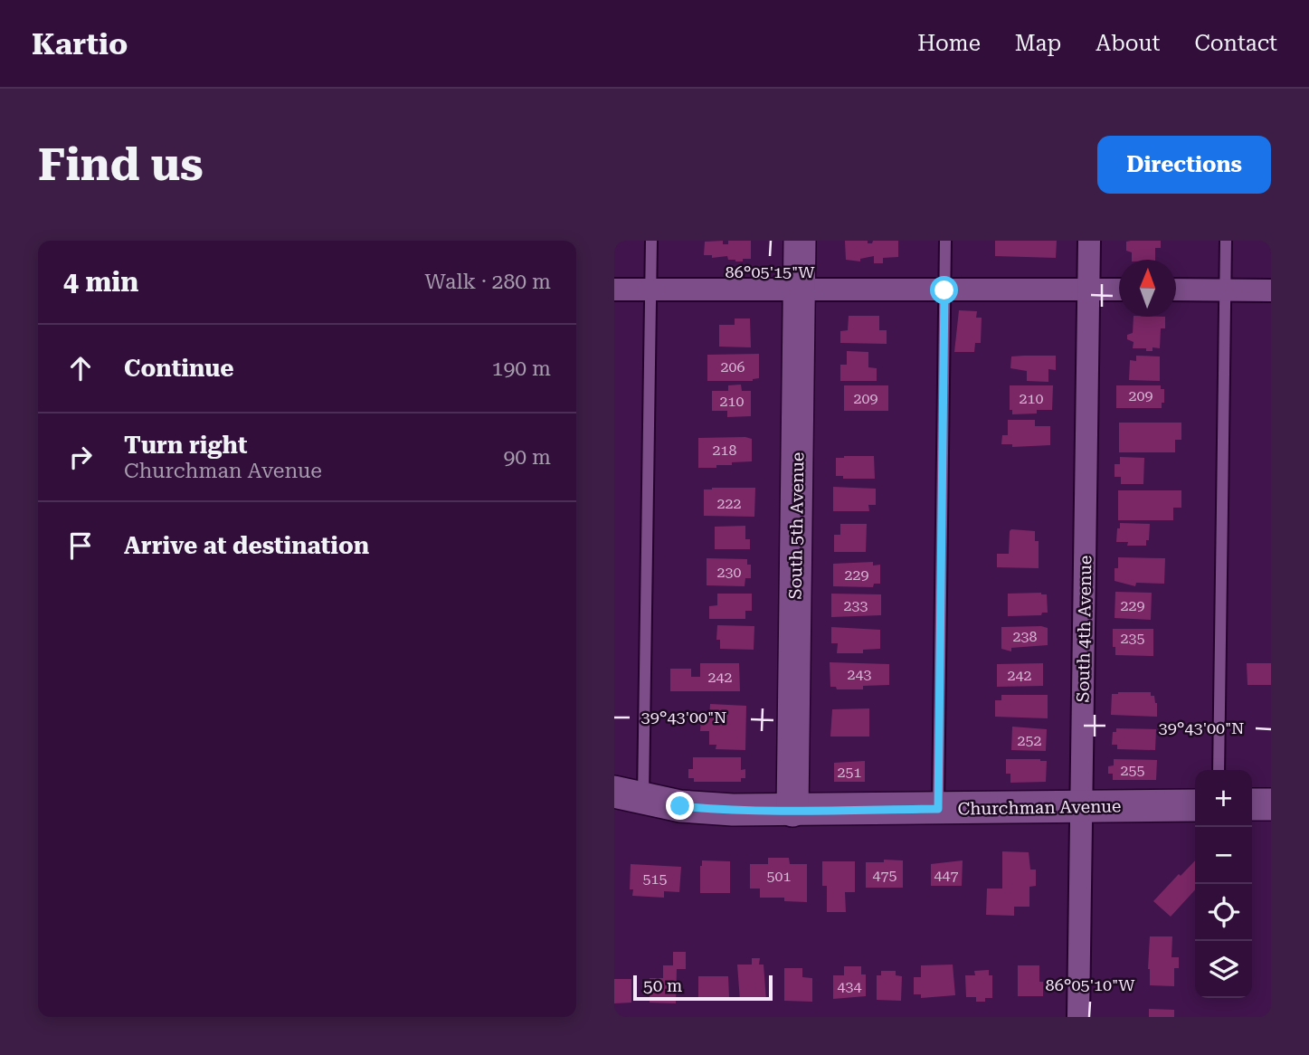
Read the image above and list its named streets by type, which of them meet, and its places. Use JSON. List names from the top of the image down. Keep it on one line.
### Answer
{"streets":{"street":["South 5th Avenue","South 4th Avenue","Churchman Avenue"]},"crossings":[["South 5th Avenue","Churchman Avenue"],["South 4th Avenue","Churchman Avenue"]],"house_numbers":["206","209","209","210","210","218","222","230","229","233","229","238","235","243","242","242","252","255","251","475","447","501","515","434"],"scale_bar":"50 m","north":"top","page":{"header":"Kartio","nav":["Home","Map","About","Contact"],"buttons":"Directions","title":"Find us","heading":["4 min","Walk · 280 m"],"list":[["Continue","190 m"],["Turn right","Churchman Avenue","90 m"],"Arrive at destination"],"map_buttons":["+","−"],"scale":"50 m"},"coordinates":["86°05'15\"W","39°43'00\"N","86°05'10\"W"]}
